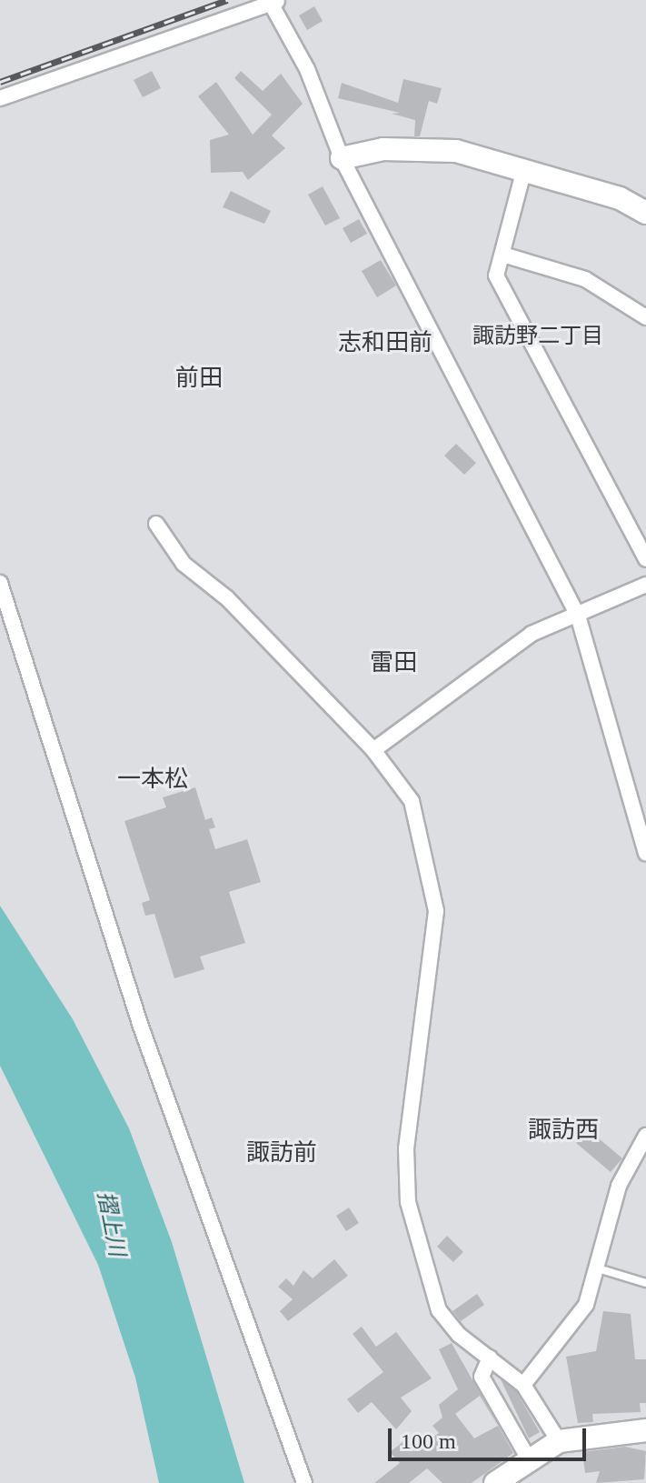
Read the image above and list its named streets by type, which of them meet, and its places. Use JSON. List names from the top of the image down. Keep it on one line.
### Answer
{"districts":["諏訪野二丁目","志和田前","前田","雷田","一本松","諏訪西","諏訪前"],"water":["摺上川"],"scale_bar":"100 m"}
